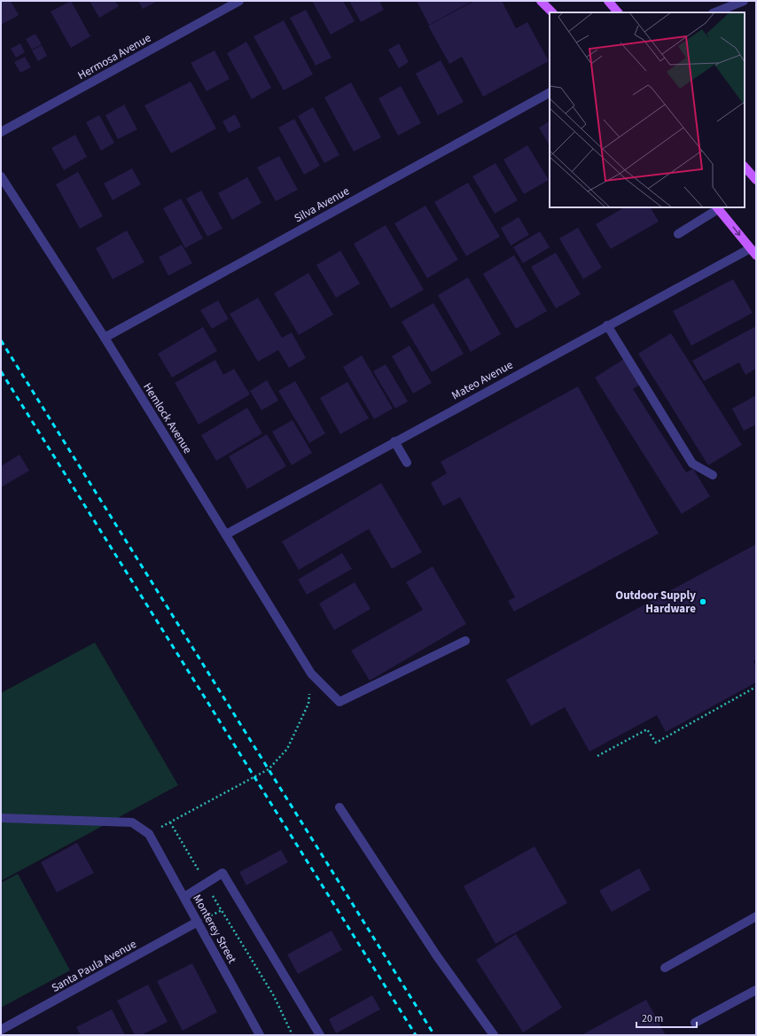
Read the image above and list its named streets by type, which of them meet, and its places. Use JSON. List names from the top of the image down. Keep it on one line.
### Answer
{"streets":{"street":["Hermosa Avenue","Silva Avenue","Mateo Avenue","Hemlock Avenue","Monterey Street","Santa Paula Avenue"]},"crossings":[["Silva Avenue","Hemlock Avenue"],["Mateo Avenue","Hemlock Avenue"],["Monterey Street","Santa Paula Avenue"]],"places":["Outdoor Supply Hardware"],"scale_bar":"20 m"}
